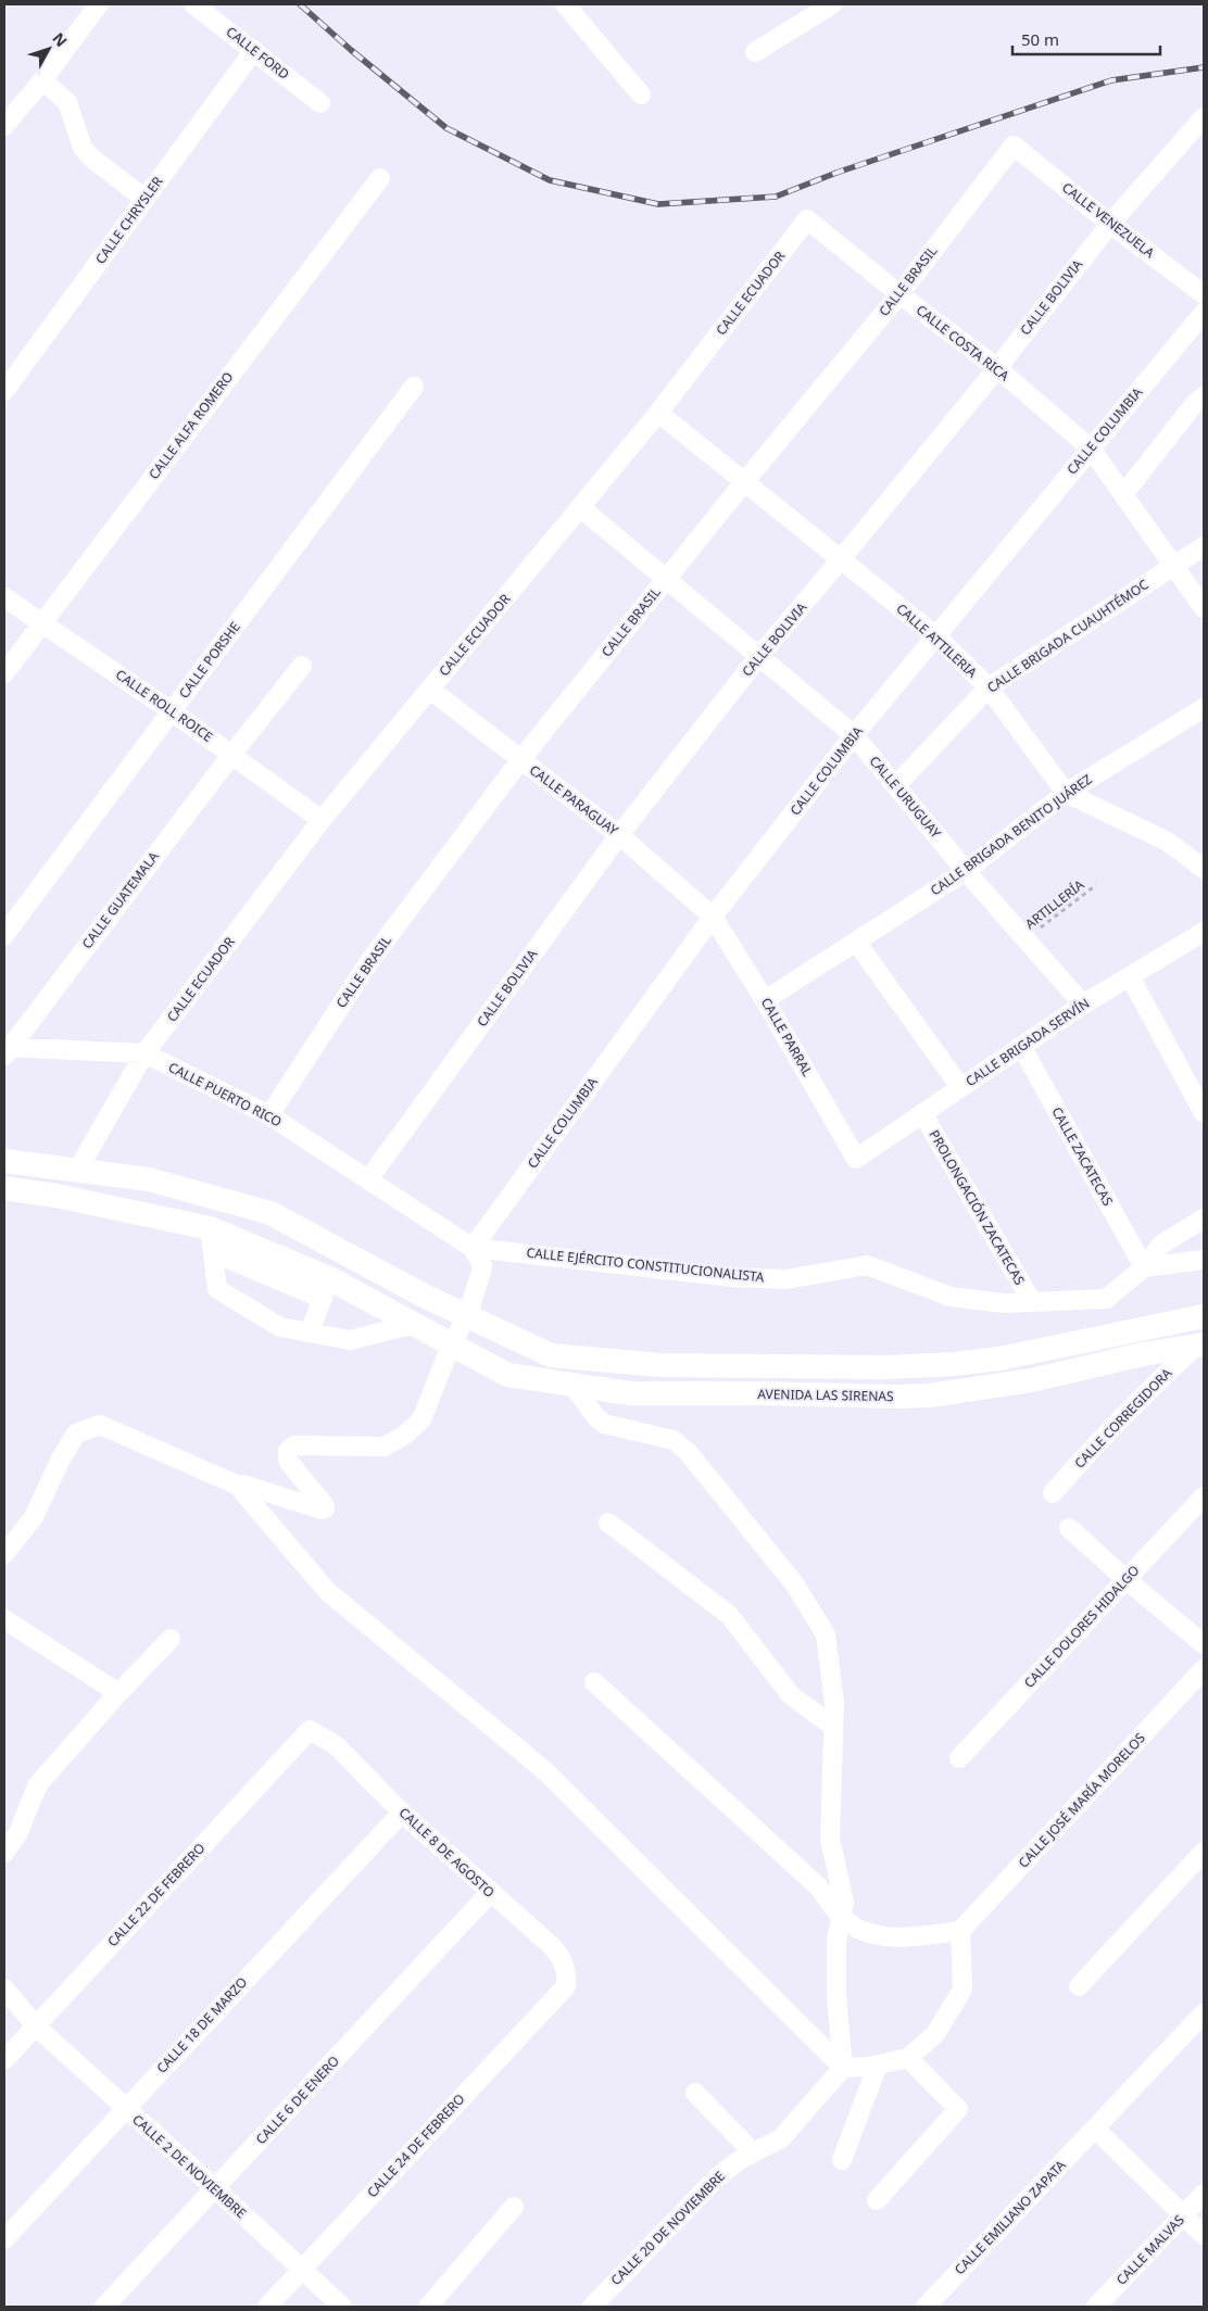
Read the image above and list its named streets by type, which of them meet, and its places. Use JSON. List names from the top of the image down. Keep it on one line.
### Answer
{"streets":{"main road":["AVENIDA LAS SIRENAS"],"street":["CALLE FORD","CALLE CHRYSLER","CALLE VENEZUELA","CALLE BRASIL","CALLE ECUADOR","CALLE BOLIVIA","CALLE COSTA RICA","CALLE ALFA ROMERO","CALLE COLUMBIA","CALLE BRIGADA CUAUHTÉMOC","CALLE ATTILERIA","CALLE PORSHE","CALLE ROLL ROICE","CALLE URUGUAY","CALLE PARAGUAY","CALLE BRIGADA BENITO JUÁREZ","CALLE GUATEMALA","CALLE PARRAL","CALLE BRIGADA SERVÍN","CALLE PUERTO RICO","CALLE ZACATECAS","PROLONGACIÓN ZACATECAS","CALLE EJÉRCITO CONSTITUCIONALISTA","CALLE CORREGIDORA","CALLE DOLORES HIDALGO","CALLE JOSÉ MARÍA MORELOS","CALLE 8 DE AGOSTO","CALLE 22 DE FEBRERO","CALLE 18 DE MARZO","CALLE 6 DE ENERO","CALLE 24 DE FEBRERO","CALLE 2 DE NOVIEMBRE","CALLE EMILIANO ZAPATA","CALLE 20 DE NOVIEMBRE","CALLE MALVAS"],"path":["ARTILLERÍA"]},"crossings":[["CALLE FORD","CALLE CHRYSLER"],["CALLE VENEZUELA","CALLE BRASIL"],["CALLE VENEZUELA","CALLE BOLIVIA"],["CALLE BRASIL","CALLE COSTA RICA"],["CALLE BRASIL","CALLE ATTILERIA"],["CALLE BRASIL","CALLE URUGUAY"],["CALLE BRASIL","CALLE PARAGUAY"],["CALLE BRASIL","CALLE PUERTO RICO"],["CALLE ECUADOR","CALLE COSTA RICA"],["CALLE ECUADOR","CALLE ATTILERIA"],["CALLE ECUADOR","CALLE ROLL ROICE"],["CALLE ECUADOR","CALLE URUGUAY"],["CALLE ECUADOR","CALLE PARAGUAY"],["CALLE ECUADOR","CALLE PUERTO RICO"],["CALLE ECUADOR","AVENIDA LAS SIRENAS"],["CALLE BOLIVIA","CALLE COSTA RICA"],["CALLE BOLIVIA","CALLE ATTILERIA"],["CALLE BOLIVIA","CALLE URUGUAY"],["CALLE BOLIVIA","CALLE PARAGUAY"],["CALLE BOLIVIA","CALLE PUERTO RICO"],["CALLE COSTA RICA","CALLE COLUMBIA"],["CALLE COSTA RICA","CALLE BRIGADA CUAUHTÉMOC"],["CALLE ALFA ROMERO","CALLE ROLL ROICE"],["CALLE COLUMBIA","CALLE ATTILERIA"],["CALLE COLUMBIA","CALLE URUGUAY"],["CALLE COLUMBIA","CALLE PARAGUAY"],["CALLE COLUMBIA","CALLE PARRAL"],["CALLE COLUMBIA","CALLE PUERTO RICO"],["CALLE COLUMBIA","CALLE EJÉRCITO CONSTITUCIONALISTA"],["CALLE BRIGADA CUAUHTÉMOC","CALLE ATTILERIA"],["CALLE BRIGADA CUAUHTÉMOC","CALLE URUGUAY"],["CALLE ATTILERIA","CALLE BRIGADA BENITO JUÁREZ"],["CALLE PORSHE","CALLE ROLL ROICE"],["CALLE ROLL ROICE","CALLE GUATEMALA"],["CALLE URUGUAY","CALLE BRIGADA BENITO JUÁREZ"],["CALLE URUGUAY","ARTILLERÍA"],["CALLE URUGUAY","CALLE BRIGADA SERVÍN"],["CALLE PARAGUAY","CALLE PARRAL"],["CALLE BRIGADA BENITO JUÁREZ","CALLE PARRAL"],["CALLE GUATEMALA","CALLE PUERTO RICO"],["CALLE PARRAL","CALLE BRIGADA SERVÍN"],["CALLE BRIGADA SERVÍN","CALLE ZACATECAS"],["CALLE BRIGADA SERVÍN","PROLONGACIÓN ZACATECAS"],["CALLE PUERTO RICO","CALLE EJÉRCITO CONSTITUCIONALISTA"],["CALLE ZACATECAS","CALLE EJÉRCITO CONSTITUCIONALISTA"],["PROLONGACIÓN ZACATECAS","CALLE EJÉRCITO CONSTITUCIONALISTA"],["AVENIDA LAS SIRENAS","CALLE CORREGIDORA"],["CALLE 8 DE AGOSTO","CALLE 22 DE FEBRERO"],["CALLE 8 DE AGOSTO","CALLE 18 DE MARZO"],["CALLE 8 DE AGOSTO","CALLE 6 DE ENERO"],["CALLE 8 DE AGOSTO","CALLE 24 DE FEBRERO"],["CALLE 22 DE FEBRERO","CALLE 2 DE NOVIEMBRE"],["CALLE 18 DE MARZO","CALLE 2 DE NOVIEMBRE"],["CALLE 6 DE ENERO","CALLE 2 DE NOVIEMBRE"],["CALLE 24 DE FEBRERO","CALLE 2 DE NOVIEMBRE"]],"scale_bar":"50 m","north":"top right"}
